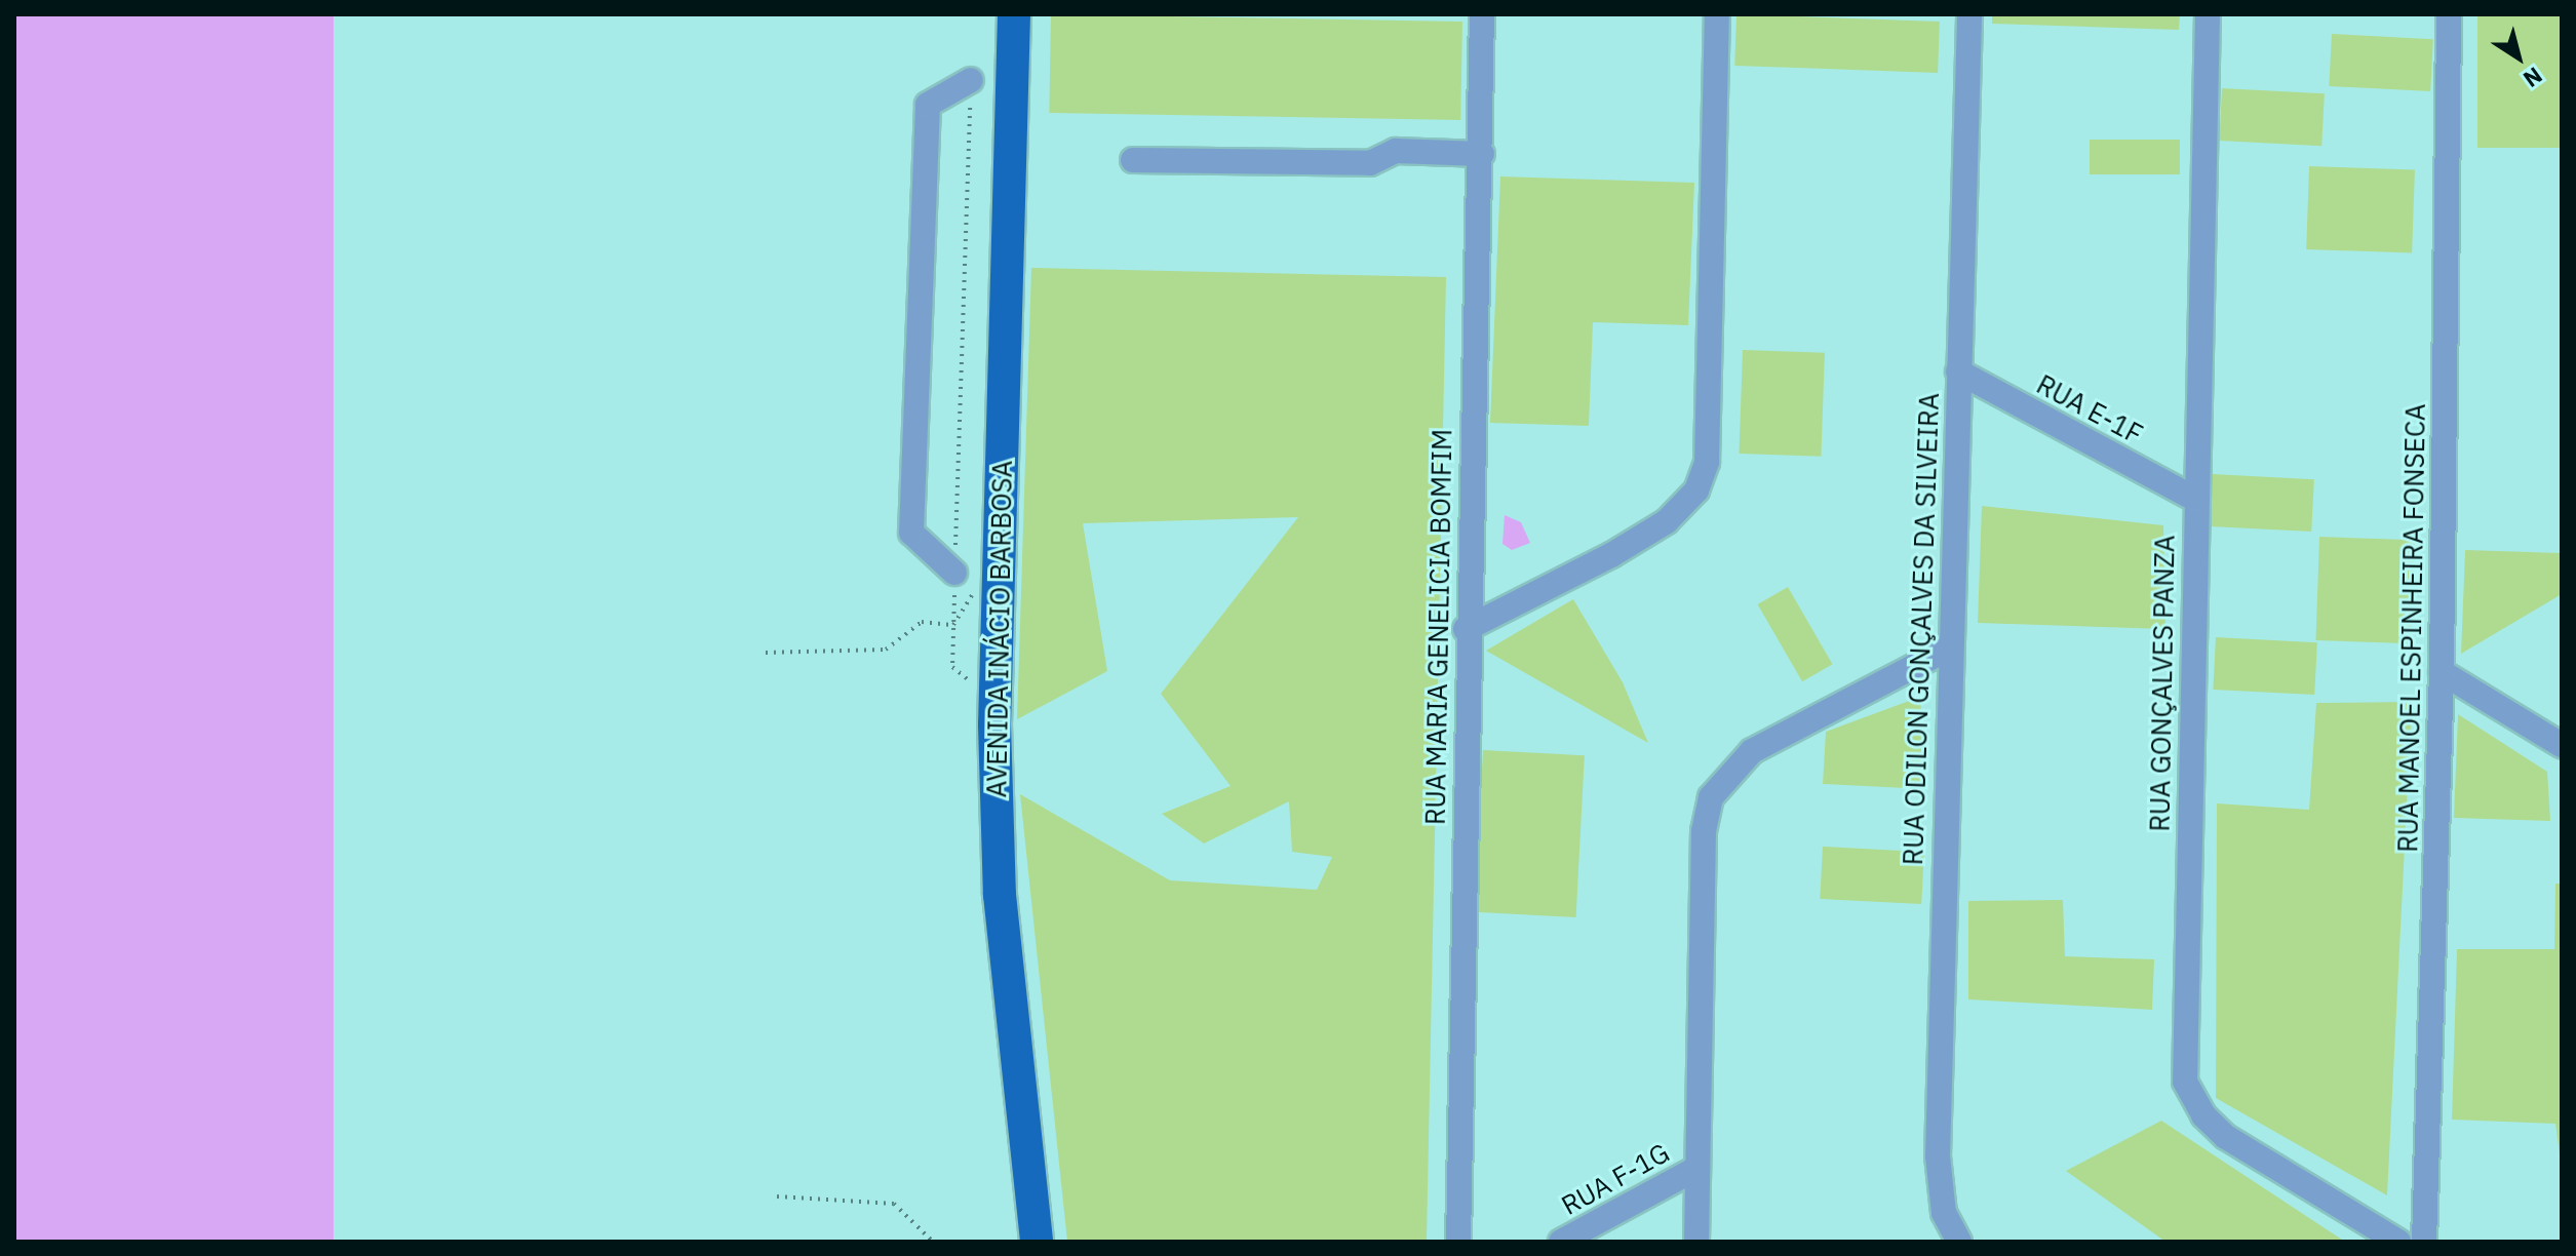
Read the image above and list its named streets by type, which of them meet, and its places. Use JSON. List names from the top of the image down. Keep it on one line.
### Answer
{"streets":{"main road":["AVENIDA INÁCIO BARBOSA"],"street":["RUA E-1F","RUA MARIA GENELICIA BOMFIM","RUA MANOEL ESPINHEIRA FONSECA","RUA ODILON GONÇALVES DA SILVEIRA","RUA GONÇALVES PANZA","RUA F-1G"]},"crossings":[["RUA E-1F","RUA ODILON GONÇALVES DA SILVEIRA"],["RUA E-1F","RUA GONÇALVES PANZA"]],"north":"bottom right"}
